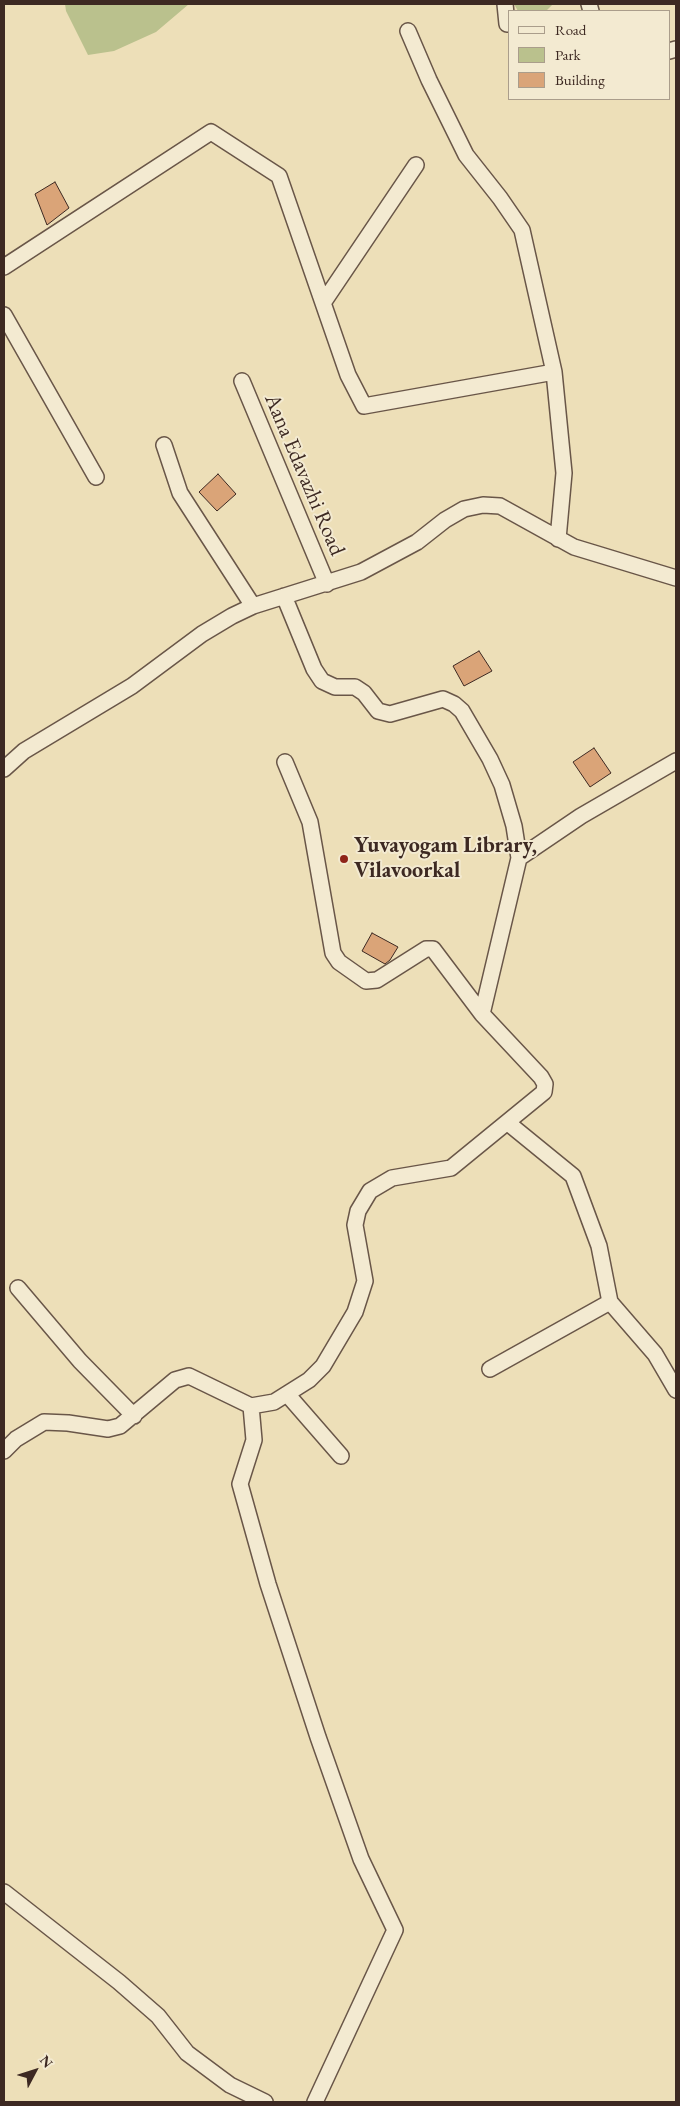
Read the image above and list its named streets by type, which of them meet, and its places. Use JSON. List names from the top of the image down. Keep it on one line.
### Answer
{"streets":{"street":["Aana Edavazhi Road"]},"places":["Yuvayogam Library, Vilavoorkal"],"legend":["Road","Park","Building"],"north":"top right"}
